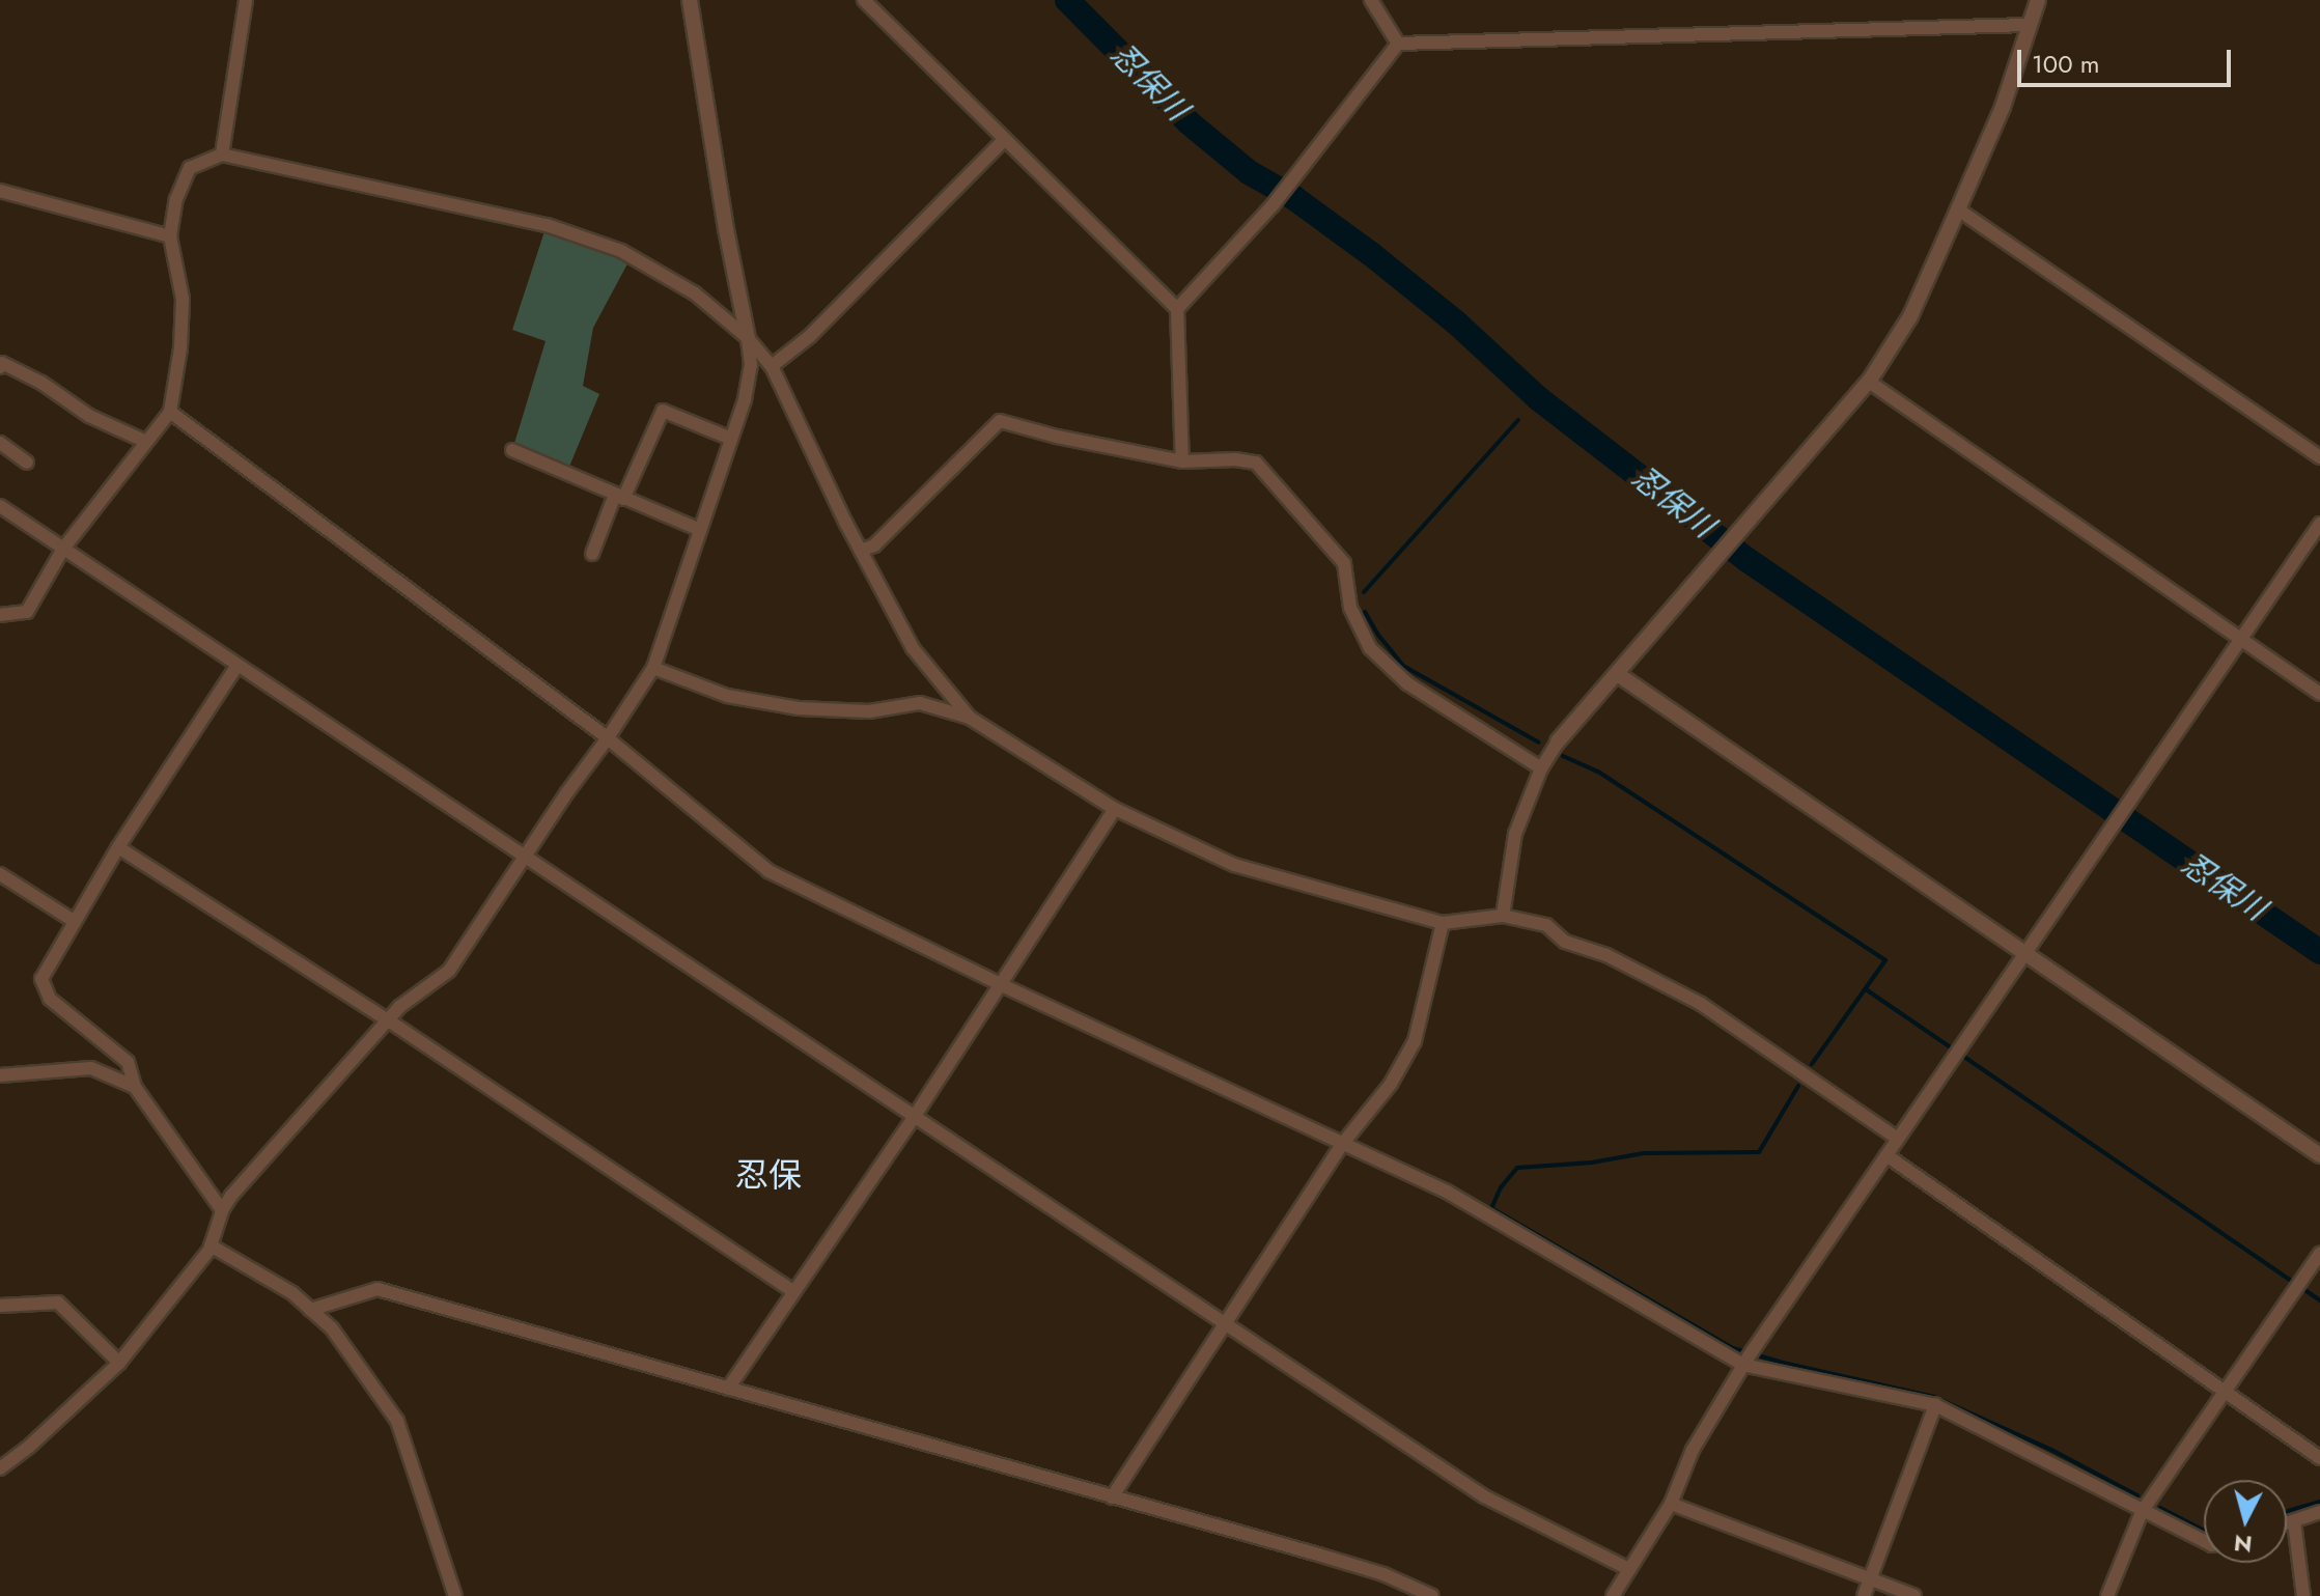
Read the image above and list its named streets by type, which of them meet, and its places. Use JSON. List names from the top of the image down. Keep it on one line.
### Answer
{"districts":["忍保"],"water":["忍保川"],"scale_bar":"100 m","north":"bottom"}
